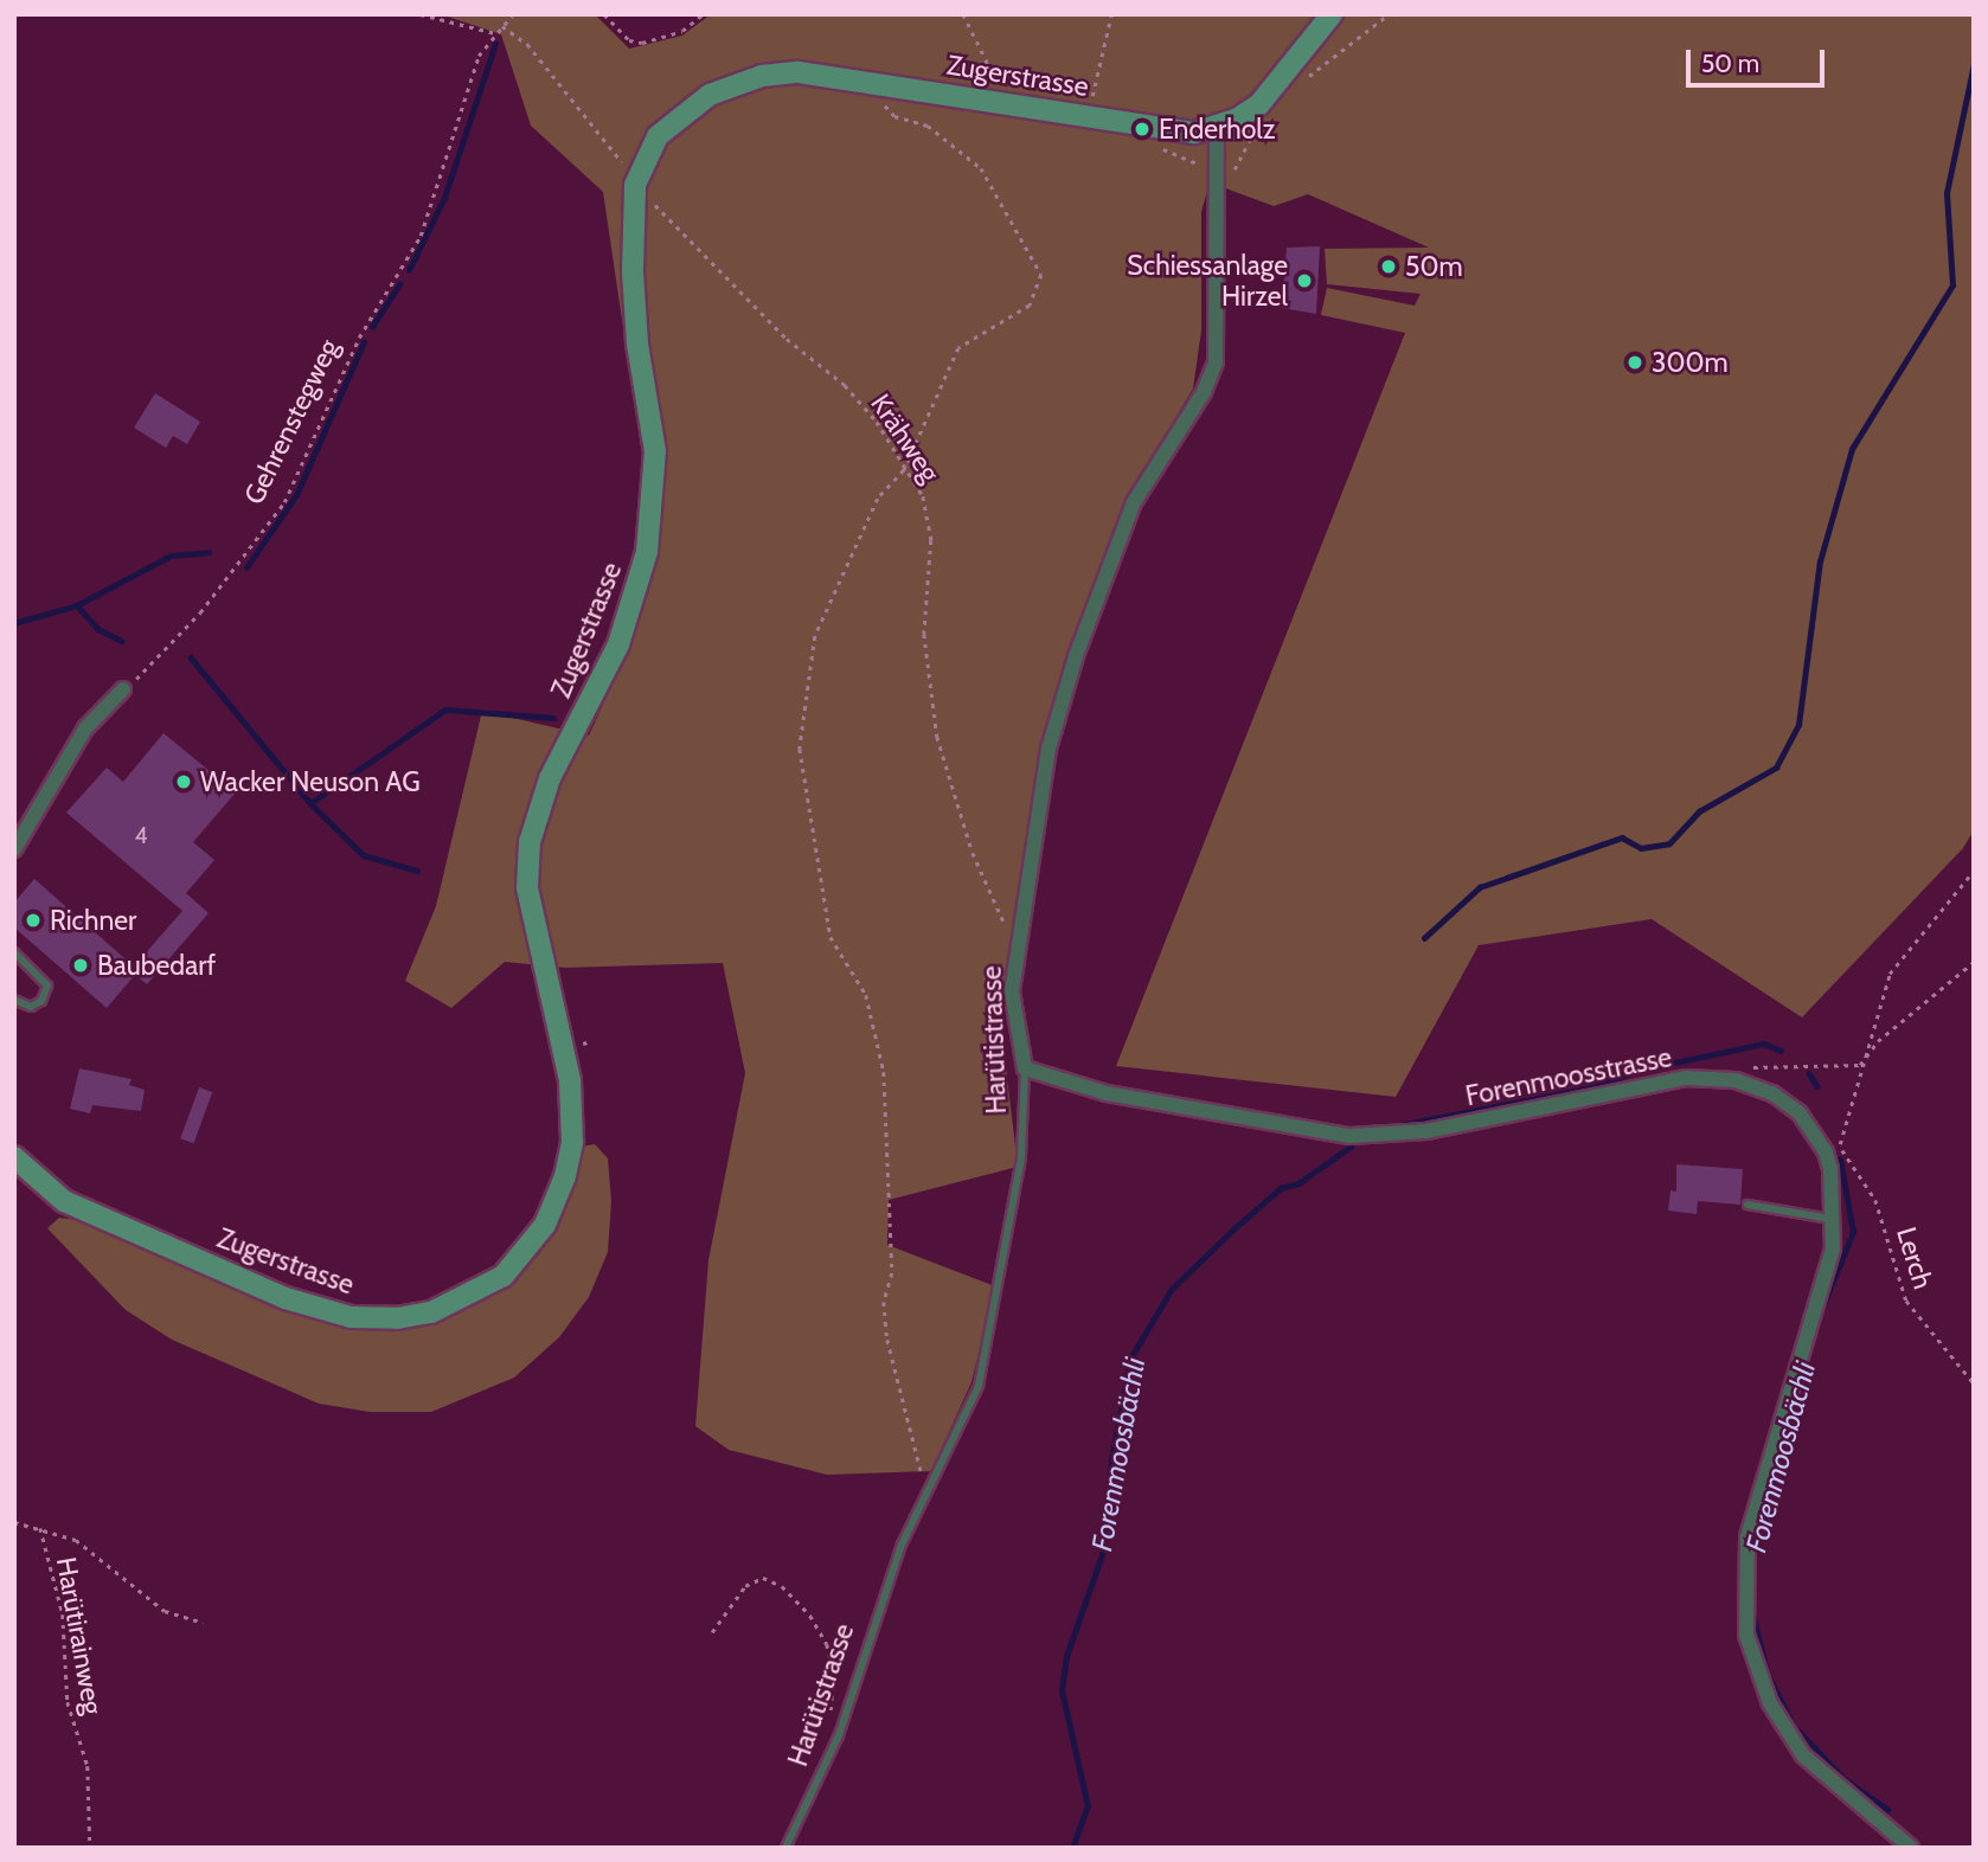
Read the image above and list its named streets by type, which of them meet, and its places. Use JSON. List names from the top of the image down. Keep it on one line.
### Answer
{"streets":{"main road":["Zugerstrasse"],"street":["Harütistrasse","Forenmoosstrasse"],"path":["Gehrenstegweg","Krähweg","Lerch","Harütirainweg"]},"crossings":[["Zugerstrasse","Krähweg"],["Zugerstrasse","Harütistrasse"],["Gehrenstegweg","Krähweg"],["Krähweg","Harütistrasse"],["Harütistrasse","Forenmoosstrasse"]],"water":["Forenmoosbächli"],"places":["Enderholz","50m","Schiessanlage Hirzel","300m","Wacker Neuson AG","Richner","Baubedarf"],"house_numbers":["4"],"scale_bar":"50 m"}
